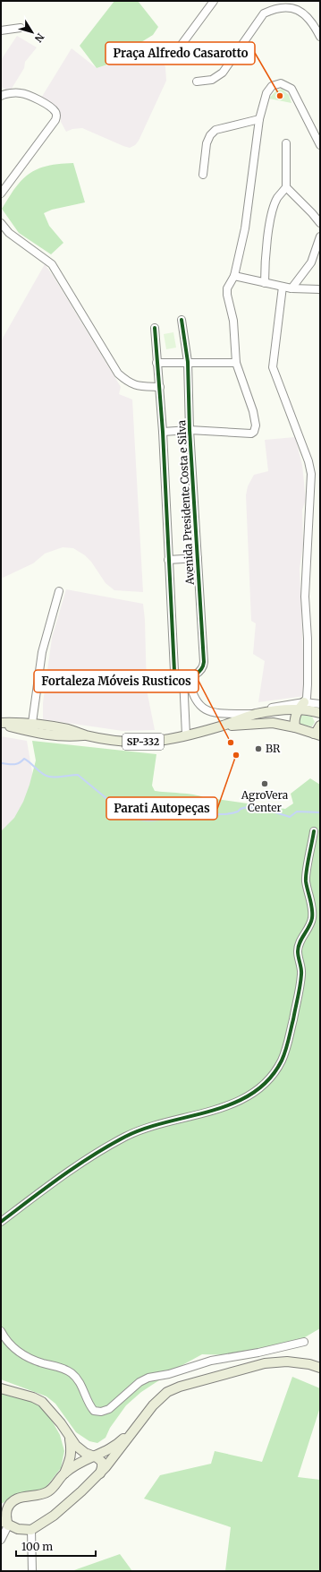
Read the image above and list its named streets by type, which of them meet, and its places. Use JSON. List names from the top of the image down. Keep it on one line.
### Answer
{"streets":{"main road":["SP-332"],"street":["Avenida Presidente Costa e Silva"]},"places":["Praça Alfredo Casarotto","Fortaleza Móveis Rusticos","BR","Parati Autopeças","AgroVera Center"],"scale_bar":"100 m","north":"bottom right"}
